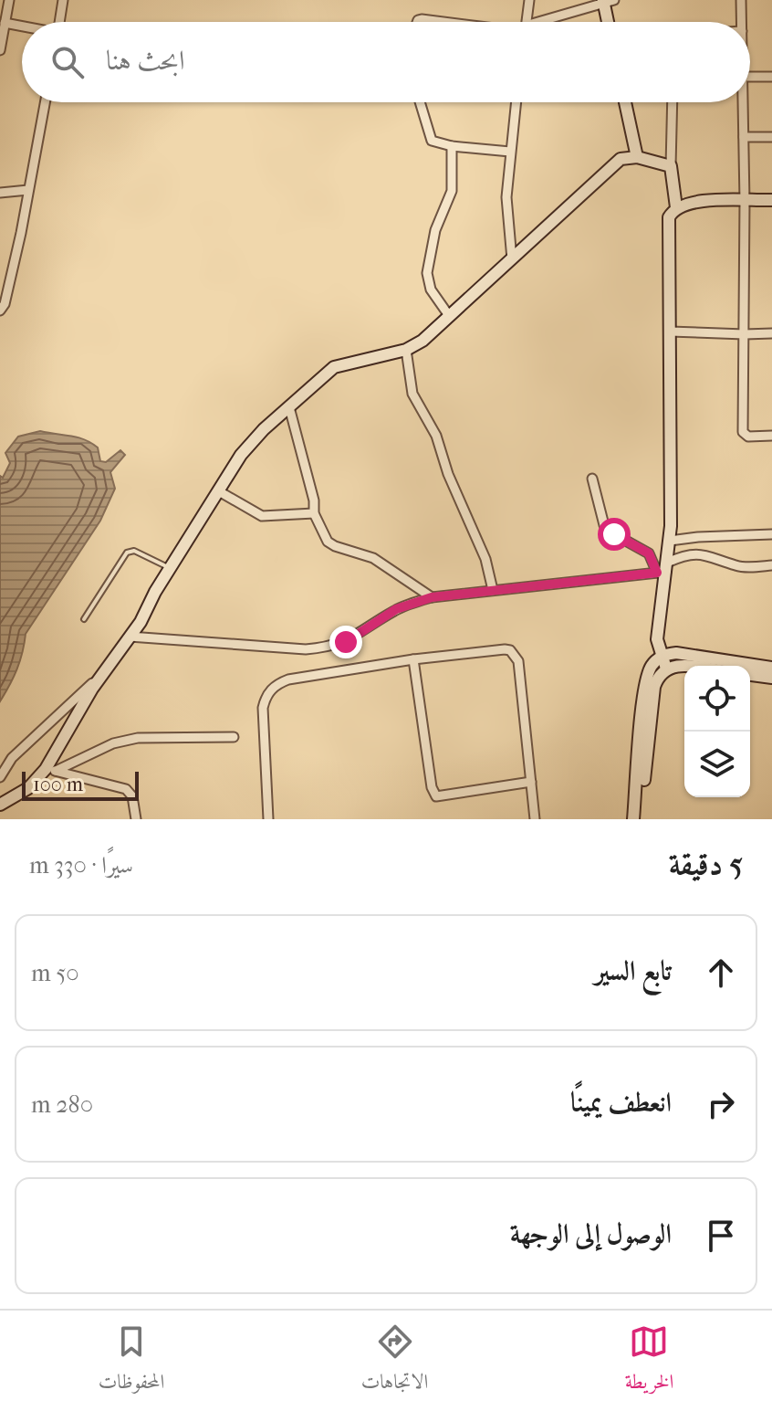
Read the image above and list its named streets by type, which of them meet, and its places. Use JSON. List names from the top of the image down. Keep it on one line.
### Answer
{"scale_bar":"100 m","page":{"search":"ابحث هنا","scale":"100 m","heading":["5 دقيقة","سيرًا · 330 m"],"list":[["تابع السير","50 m"],["انعطف يمينًا","280 m"],"الوصول إلى الوجهة"],"nav":["الخريطة","الاتجاهات","المحفوظات"]}}
